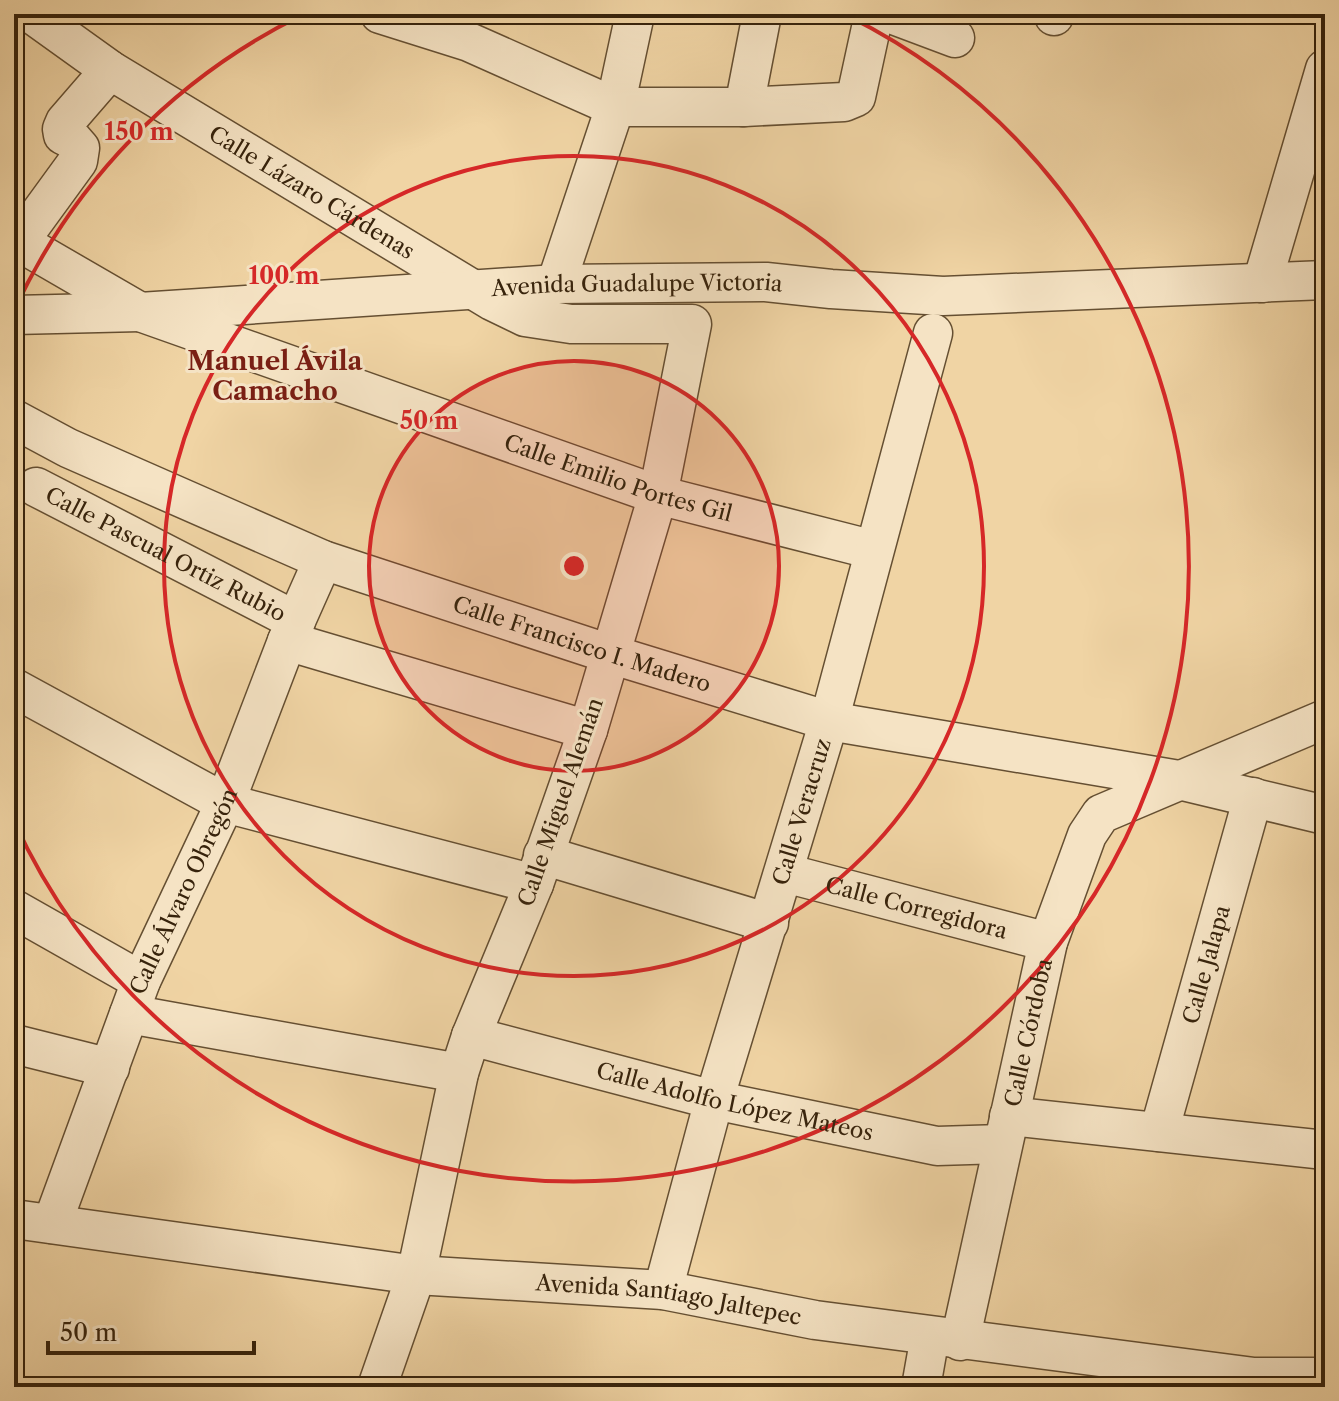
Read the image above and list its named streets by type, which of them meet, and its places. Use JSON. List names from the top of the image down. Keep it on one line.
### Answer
{"streets":{"street":["Calle Lázaro Cárdenas","Avenida Guadalupe Victoria","Calle Emilio Portes Gil","Calle Pascual Ortiz Rubio","Calle Francisco I. Madero","Calle Miguel Alemán","Calle Veracruz","Calle Álvaro Obregón","Calle Corregidora","Calle Jalapa","Calle Córdoba","Calle Adolfo López Mateos","Avenida Santiago Jaltepec"]},"crossings":[["Calle Lázaro Cárdenas","Avenida Guadalupe Victoria"],["Calle Lázaro Cárdenas","Calle Miguel Alemán"],["Avenida Guadalupe Victoria","Calle Emilio Portes Gil"],["Calle Emilio Portes Gil","Calle Miguel Alemán"],["Calle Emilio Portes Gil","Calle Veracruz"],["Calle Pascual Ortiz Rubio","Calle Miguel Alemán"],["Calle Pascual Ortiz Rubio","Calle Álvaro Obregón"],["Calle Francisco I. Madero","Calle Miguel Alemán"],["Calle Francisco I. Madero","Calle Veracruz"],["Calle Francisco I. Madero","Calle Álvaro Obregón"],["Calle Francisco I. Madero","Calle Jalapa"],["Calle Francisco I. Madero","Calle Córdoba"],["Calle Miguel Alemán","Calle Adolfo López Mateos"],["Calle Miguel Alemán","Avenida Santiago Jaltepec"],["Calle Veracruz","Calle Corregidora"],["Calle Veracruz","Calle Adolfo López Mateos"],["Calle Veracruz","Avenida Santiago Jaltepec"],["Calle Álvaro Obregón","Avenida Santiago Jaltepec"],["Calle Corregidora","Calle Córdoba"],["Calle Jalapa","Calle Adolfo López Mateos"],["Calle Córdoba","Calle Adolfo López Mateos"],["Calle Córdoba","Avenida Santiago Jaltepec"]],"districts":["Manuel Ávila Camacho"],"scale_bar":"50 m","rings":["150 m","100 m","50 m"]}
